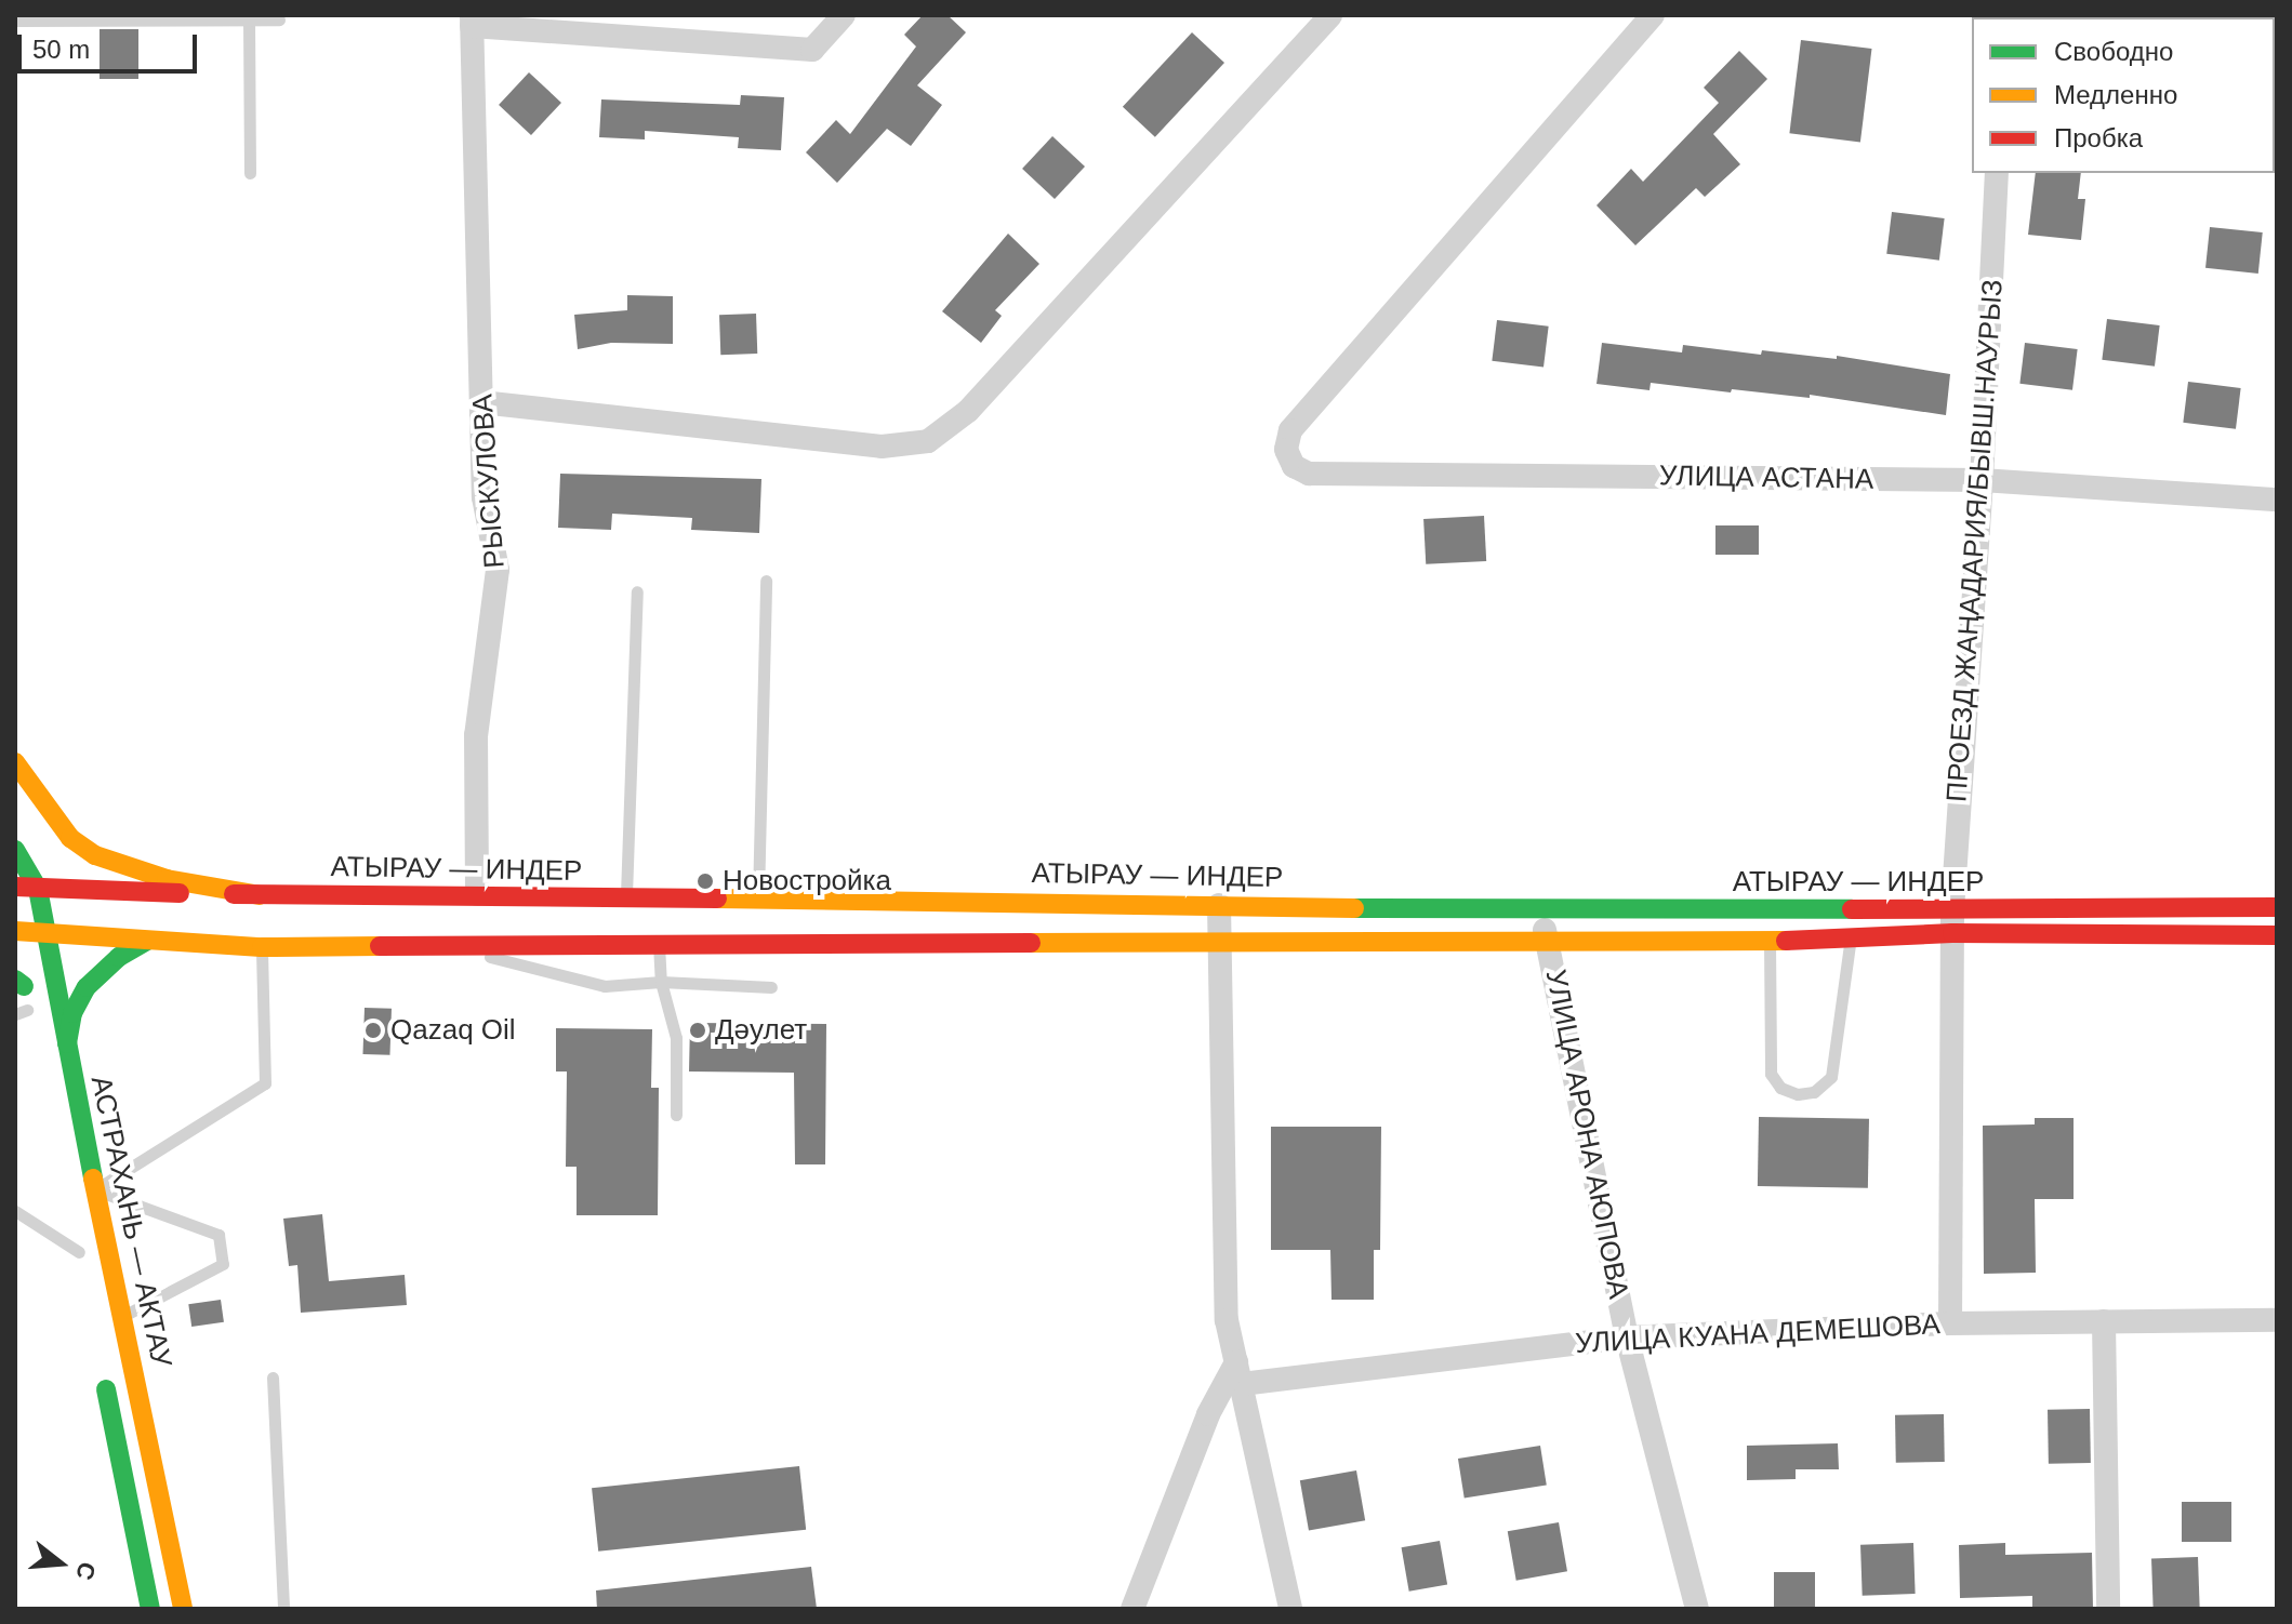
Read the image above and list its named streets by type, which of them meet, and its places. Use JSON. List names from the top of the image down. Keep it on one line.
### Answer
{"streets":{"main road":["АТЫРАУ — ИНДЕР","АСТРАХАНЬ — АКТАУ"],"street":["УЛИЦА АСТАНА","РЫСКУЛОВА","ПРОЕЗД ЖАҢАДАРИЯ/БЫВШ.НАУРЫЗ","УЛИЦА АРОНА АЮПОВА","УЛИЦА КУАНА ДЕМЕШОВА"]},"crossings":[["УЛИЦА АСТАНА","ПРОЕЗД ЖАҢАДАРИЯ/БЫВШ.НАУРЫЗ"],["РЫСКУЛОВА","АТЫРАУ — ИНДЕР"],["ПРОЕЗД ЖАҢАДАРИЯ/БЫВШ.НАУРЫЗ","АТЫРАУ — ИНДЕР"],["ПРОЕЗД ЖАҢАДАРИЯ/БЫВШ.НАУРЫЗ","УЛИЦА КУАНА ДЕМЕШОВА"],["АТЫРАУ — ИНДЕР","УЛИЦА АРОНА АЮПОВА"],["АТЫРАУ — ИНДЕР","АСТРАХАНЬ — АКТАУ"],["УЛИЦА АРОНА АЮПОВА","УЛИЦА КУАНА ДЕМЕШОВА"]],"places":["Новостройка","Qazaq Oil","Дәулет"],"legend":["Свободно","Медленно","Пробка"],"scale_bar":"50 m","north":"right"}
